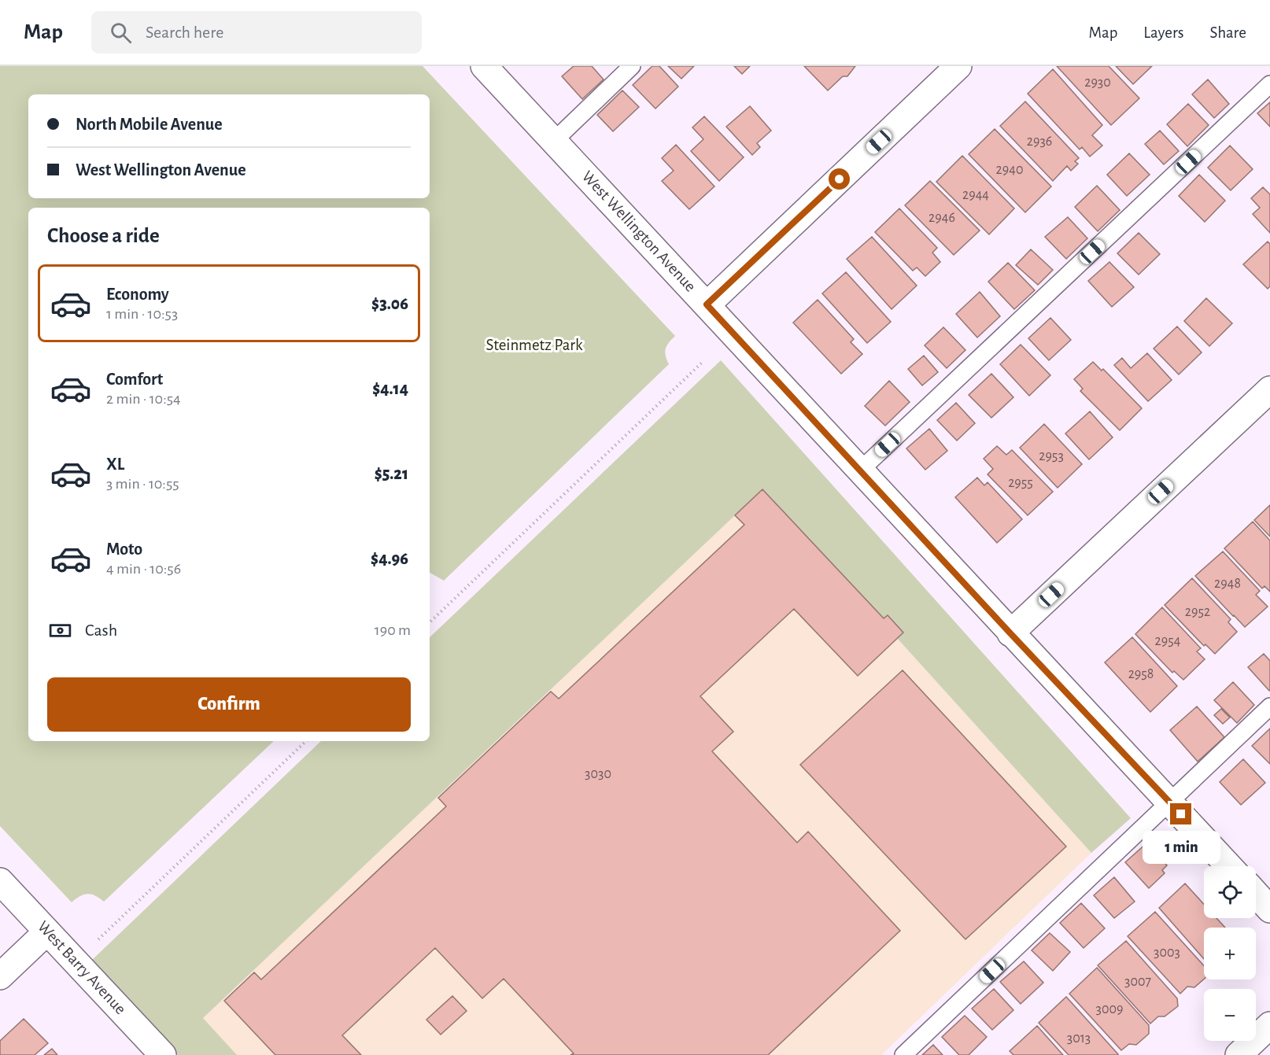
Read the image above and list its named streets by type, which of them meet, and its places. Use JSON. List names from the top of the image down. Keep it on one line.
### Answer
{"streets":{"street":["West Wellington Avenue","West Barry Avenue"]},"parks":["Steinmetz Park"],"house_numbers":["2930","2936","2940","2944","2946","2953","2955","2948","2952","2954","2958","3030","3003","3007","3009","3013"],"page":{"header":"Map","search":"Search here","nav":["Map","Layers","Share"],"banner":["North Mobile Avenue","West Wellington Avenue"],"heading":"Choose a ride","list":[{"name":"Economy","note":"1 min · 10:53","value":"$3.06"},{"name":"Comfort","note":"2 min · 10:54","value":"$4.14"},{"name":"XL","note":"3 min · 10:55","value":"$5.21"},{"name":"Moto","note":"4 min · 10:56","value":"$4.96"}],"pay":["Cash","190 m"],"buttons":"Confirm","bubble":"1 min","map_buttons":["+","−"]}}
